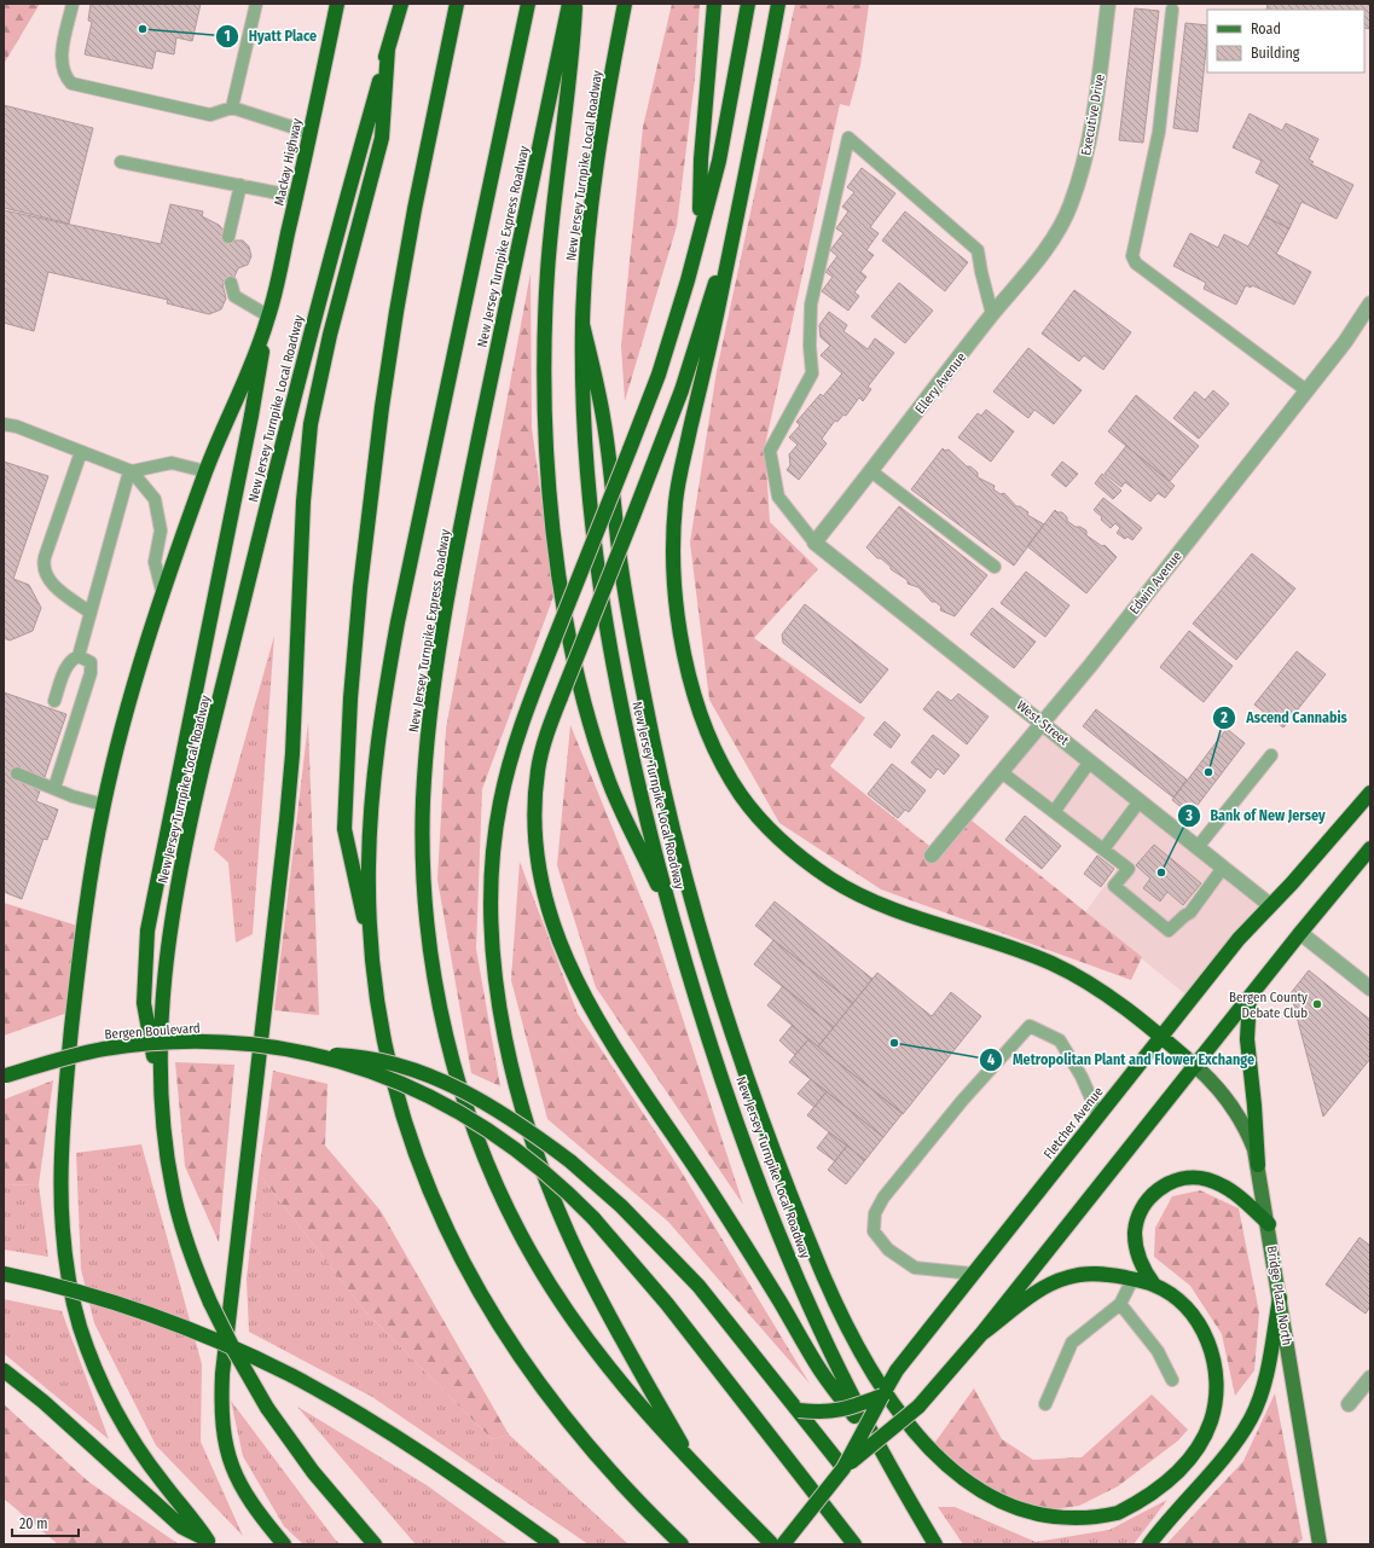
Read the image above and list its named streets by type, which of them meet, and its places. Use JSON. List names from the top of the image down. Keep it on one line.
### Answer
{"streets":{"highway":["Mackay Highway","New Jersey Turnpike Local Roadway","New Jersey Turnpike Express Roadway","Bergen Boulevard","Fletcher Avenue"],"main road":["Bridge Plaza North"],"street":["Executive Drive","Ellery Avenue","Edwin Avenue","West Street"]},"crossings":[["Executive Drive","Ellery Avenue"],["Ellery Avenue","West Street"],["Edwin Avenue","West Street"],["West Street","Fletcher Avenue"],["Fletcher Avenue","Bridge Plaza North"]],"places":["Hyatt Place","Ascend Cannabis","Bank of New Jersey","Bergen County Debate Club","Metropolitan Plant and Flower Exchange"],"legend":["Road","Building"],"scale_bar":"20 m"}
